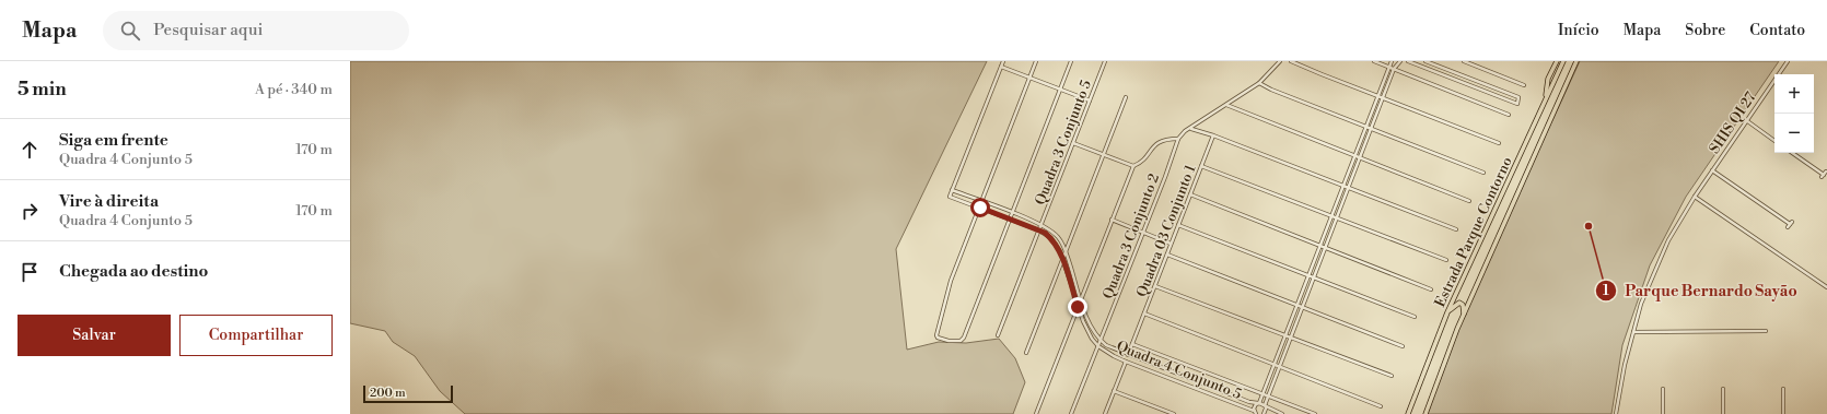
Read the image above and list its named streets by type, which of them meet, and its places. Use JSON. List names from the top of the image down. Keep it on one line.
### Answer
{"streets":{"main road":["Estrada Parque Contorno"],"street":["SHIS QI 27","Quadra 3 Conjunto 5","Quadra 03 Conjunto 1","Quadra 3 Conjunto 2","Quadra 4 Conjunto 5"]},"crossings":[["Quadra 3 Conjunto 5","Quadra 4 Conjunto 5"],["Quadra 03 Conjunto 1","Quadra 4 Conjunto 5"],["Quadra 3 Conjunto 2","Quadra 4 Conjunto 5"]],"places":["Parque Bernardo Sayão"],"scale_bar":"200 m","page":{"header":"Mapa","search":"Pesquisar aqui","nav":["Início","Mapa","Sobre","Contato"],"heading":["5 min","A pé · 340 m"],"map_buttons":["+","−"],"list":[["Siga em frente","Quadra 4 Conjunto 5","170 m"],["Vire à direita","Quadra 4 Conjunto 5","170 m"],"Chegada ao destino"],"buttons":["Salvar","Compartilhar"],"scale":"200 m"}}
